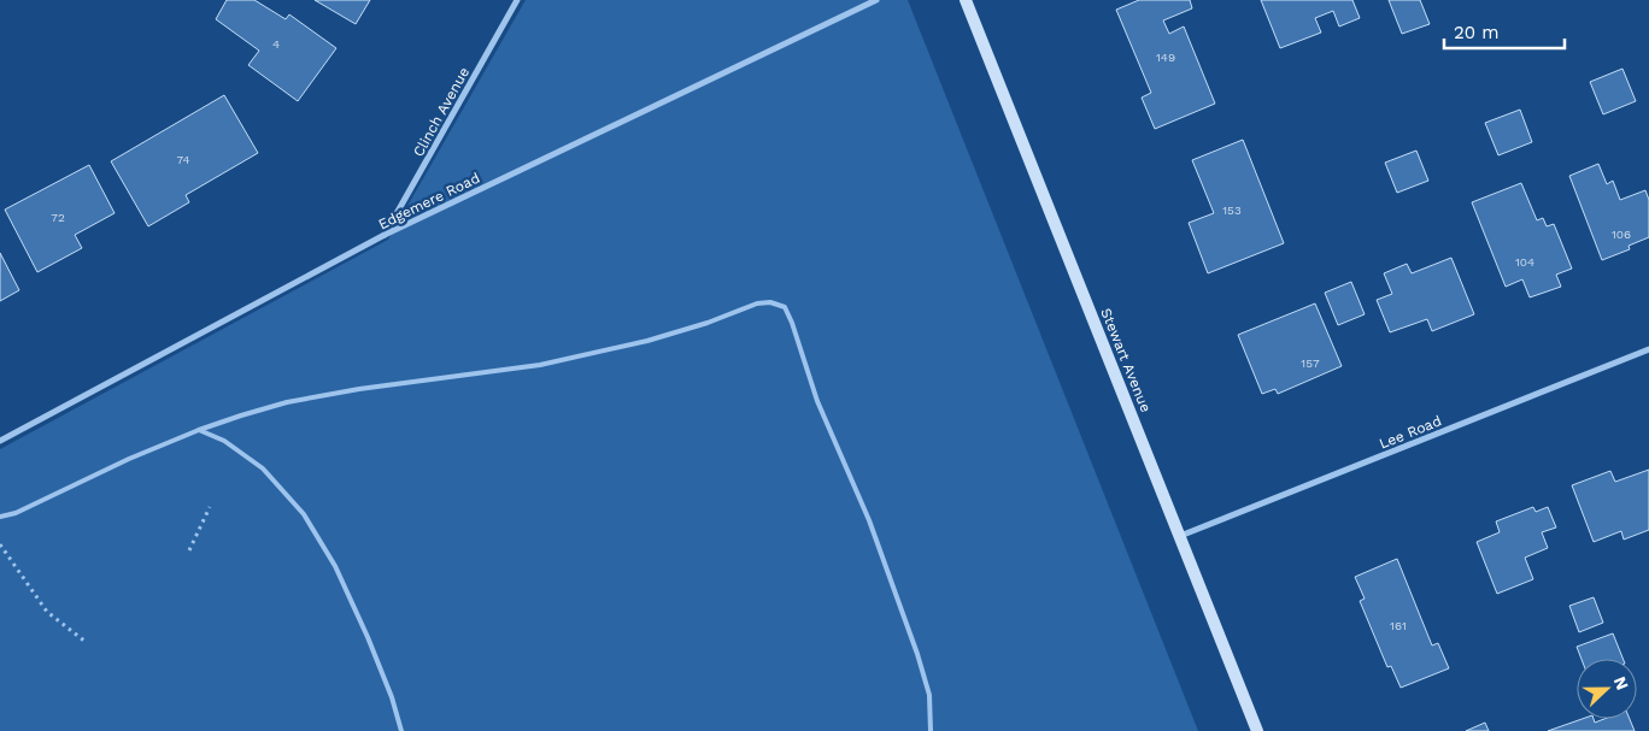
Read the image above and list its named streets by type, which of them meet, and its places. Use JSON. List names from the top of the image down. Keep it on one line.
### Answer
{"streets":{"main road":["Stewart Avenue"],"street":["Clinch Avenue","Edgemere Road","Lee Road"]},"crossings":[["Clinch Avenue","Edgemere Road"],["Stewart Avenue","Lee Road"]],"house_numbers":["4","149","74","153","72","106","104","157","161"],"scale_bar":"20 m","north":"right"}
